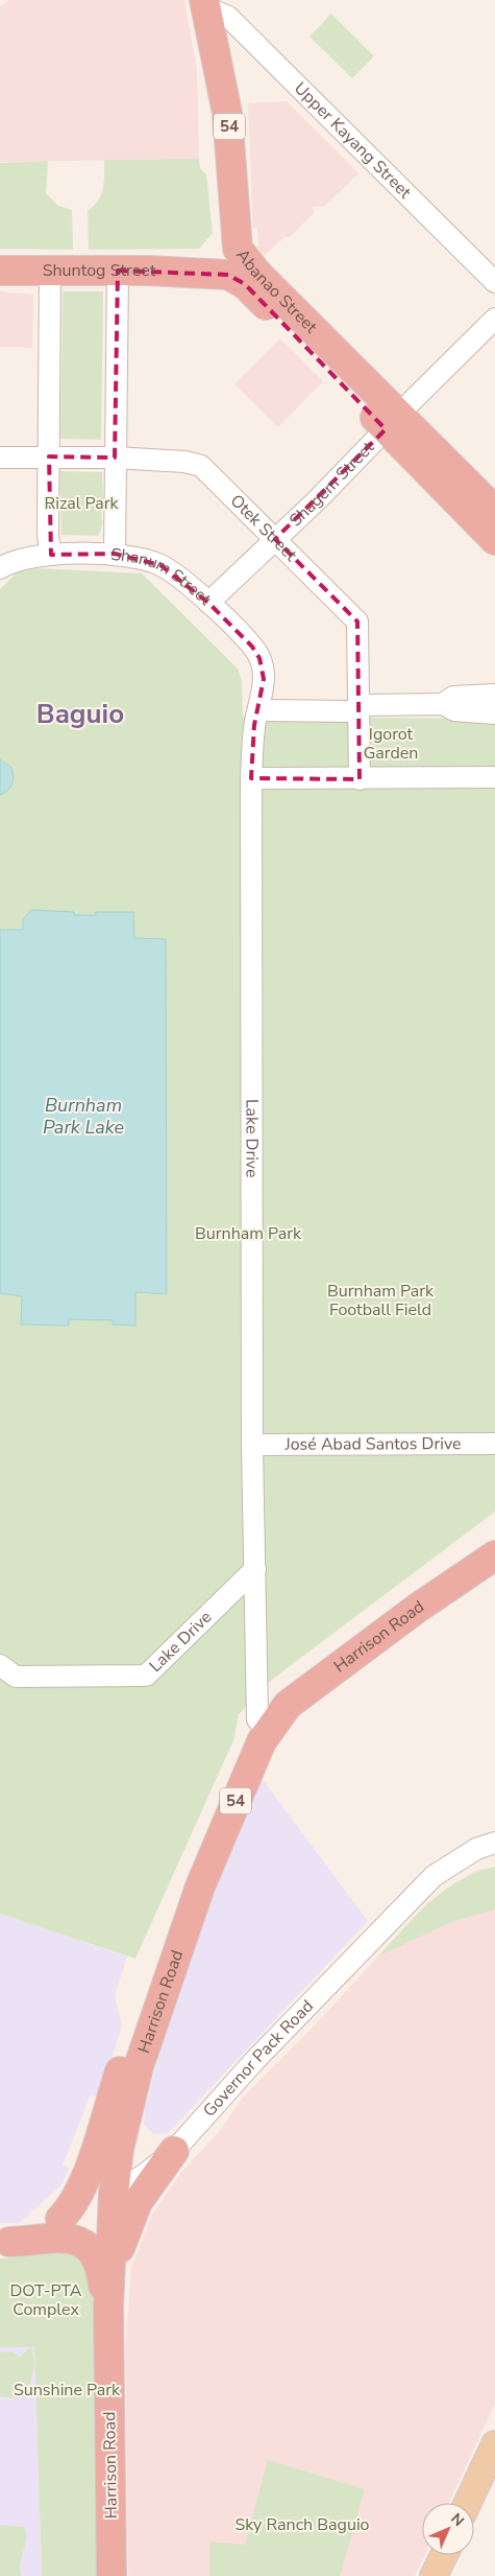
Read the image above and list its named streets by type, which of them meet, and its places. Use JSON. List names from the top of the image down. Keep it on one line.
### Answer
{"streets":{"highway":["54","Shuntog Street","Abanao Street","Harrison Road"],"street":["Upper Kayang Street","Shagem Street","Otek Street","Shanum Street","Lake Drive","José Abad Santos Drive","Governor Pack Road"]},"crossings":[["54","Harrison Road"],["Upper Kayang Street","Abanao Street"],["Shuntog Street","Abanao Street"],["Abanao Street","Shagem Street"],["Shagem Street","Otek Street"],["Shagem Street","Shanum Street"],["Shanum Street","Lake Drive"],["Lake Drive","José Abad Santos Drive"],["Lake Drive","Harrison Road"]],"districts":["Baguio"],"water":["Burnham Park Lake"],"parks":["Rizal Park","Igorot Garden","Burnham Park","Burnham Park Football Field","DOT-PTA Complex","Sunshine Park","Sky Ranch Baguio"],"north":"top right"}
